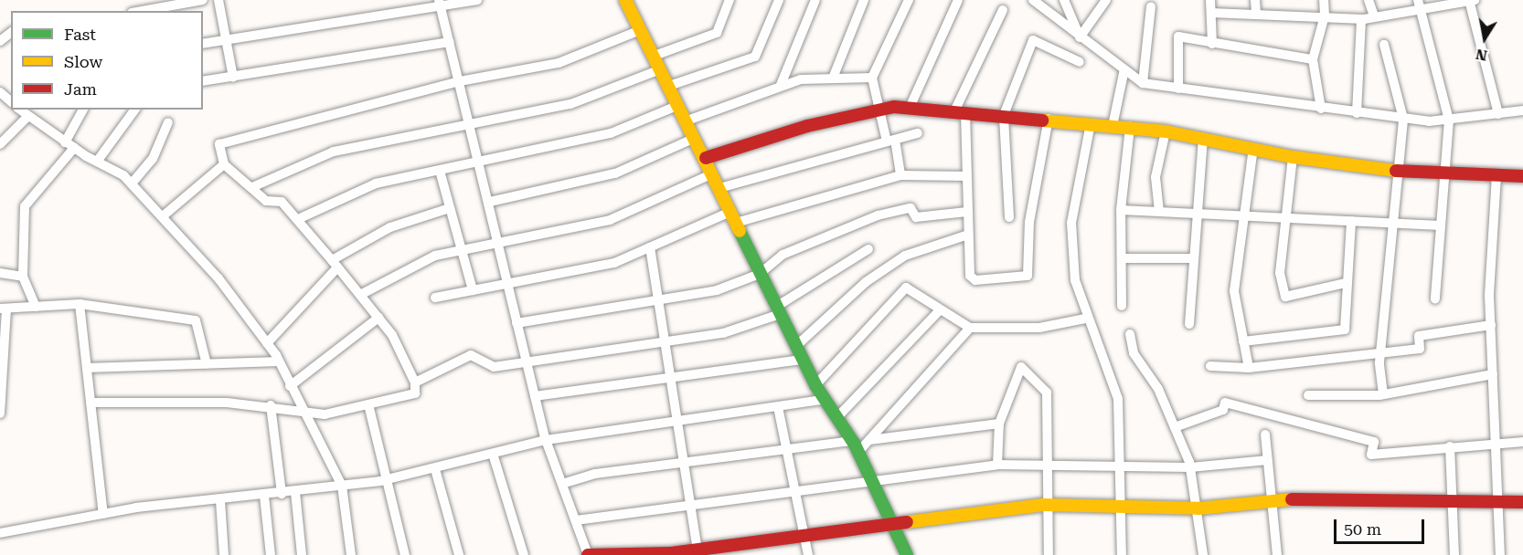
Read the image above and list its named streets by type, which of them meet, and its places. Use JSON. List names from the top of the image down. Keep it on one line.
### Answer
{"legend":["Fast","Slow","Jam"],"scale_bar":"50 m","north":"bottom"}
